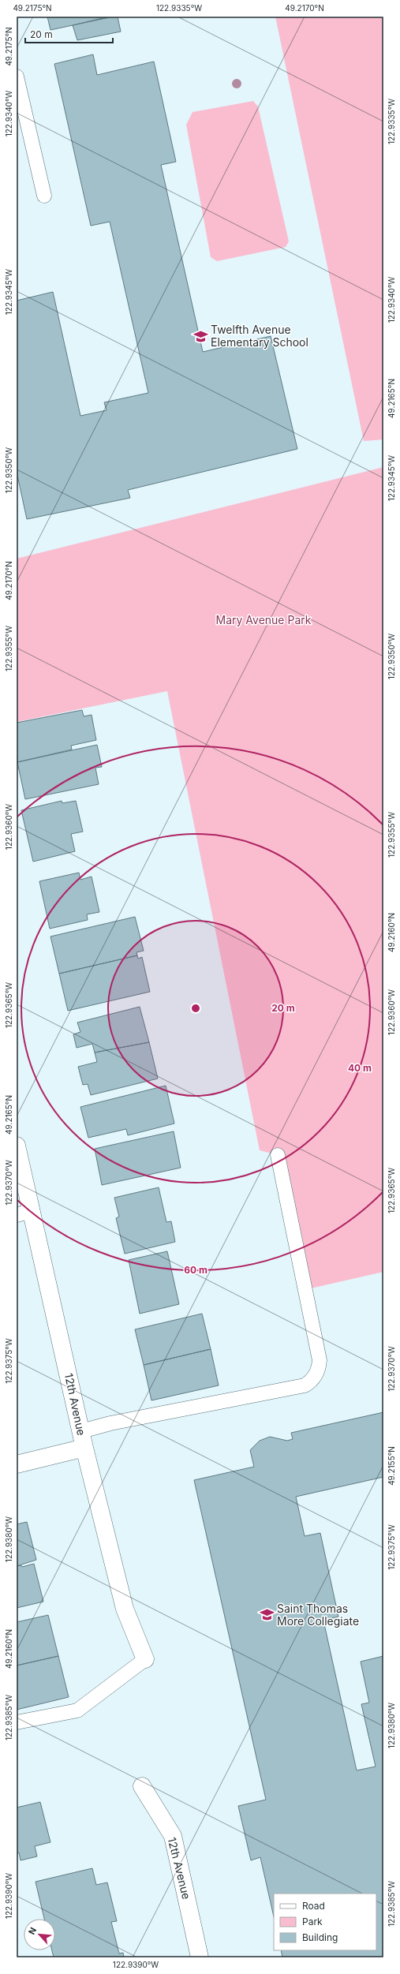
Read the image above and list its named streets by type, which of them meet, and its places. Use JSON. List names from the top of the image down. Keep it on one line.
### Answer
{"streets":{"street":["12th Avenue"]},"parks":["Mary Avenue Park"],"places":{"school or university":["Twelfth Avenue Elementary School","Saint Thomas More Collegiate"]},"legend":["Road","Park","Building"],"scale_bar":"20 m","north":"top left","coordinates":["49.2175°N","122.9335°W","49.2170°N","122.9340°W","122.9345°W","49.2165°N","122.9350°W","122.9355°W","122.9360°W","49.2160°N","122.9365°W","122.9370°W","122.9375°W","49.2155°N","122.9380°W","122.9385°W","122.9390°W"],"rings":["20 m","40 m","60 m"]}
